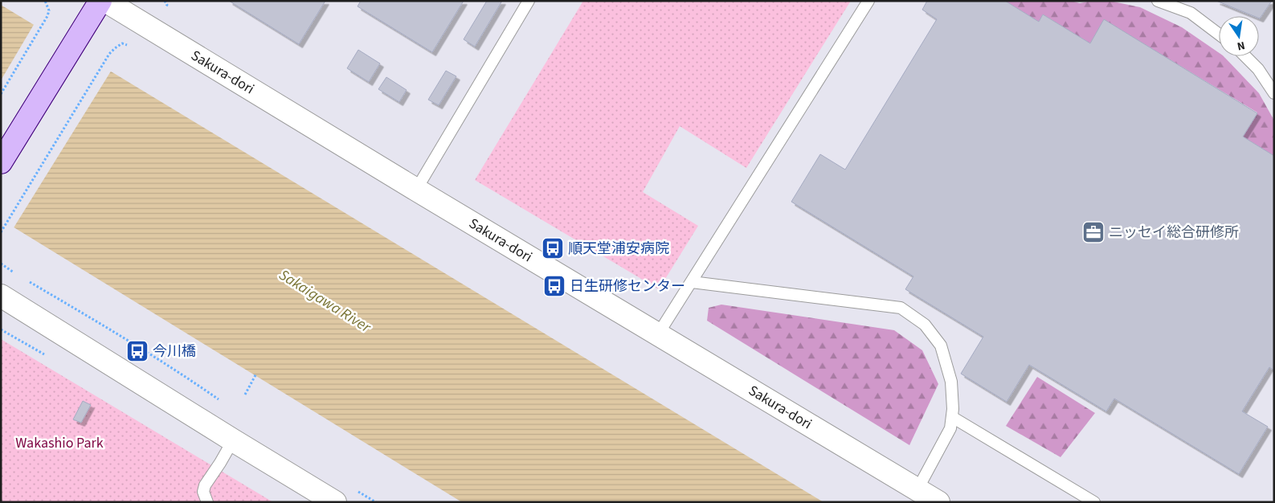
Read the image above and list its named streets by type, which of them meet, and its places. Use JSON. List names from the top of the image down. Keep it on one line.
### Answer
{"streets":{"street":["Sakura-dori"]},"water":["Sakaigawa River"],"parks":["Wakashio Park"],"places":{"office":["ニッセイ総合研修所"],"bus stop":["順天堂浦安病院","日生研修センター","今川橋"]},"north":"bottom"}
